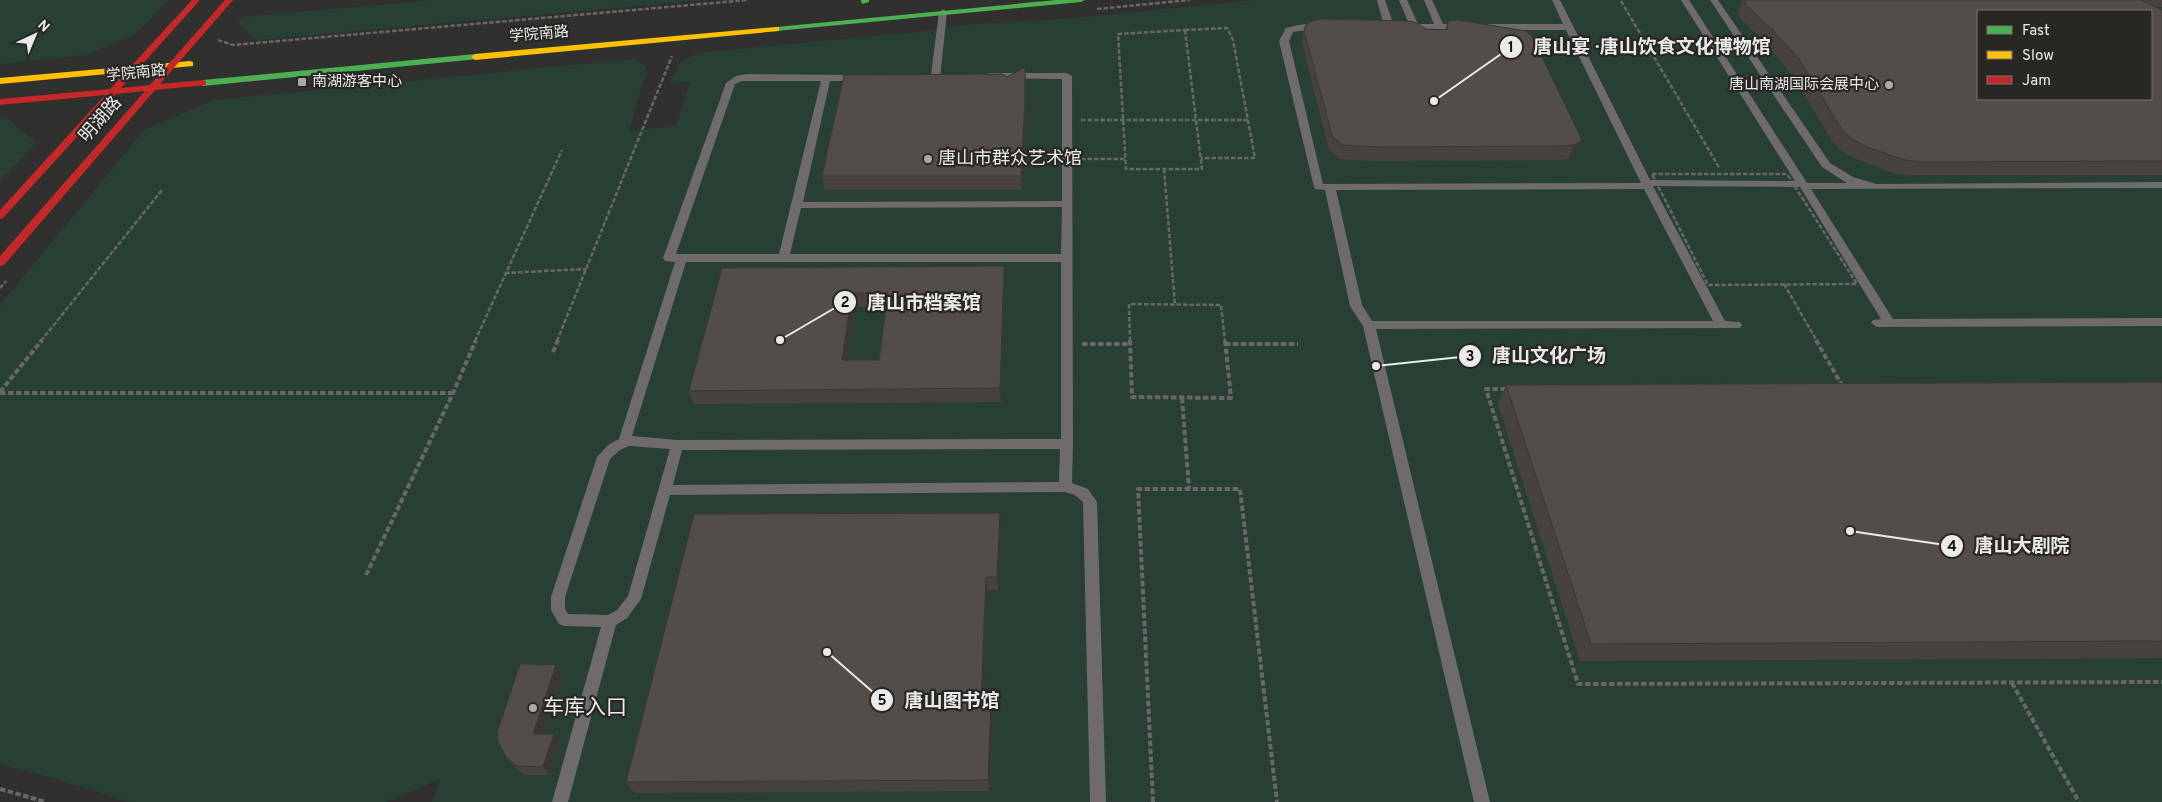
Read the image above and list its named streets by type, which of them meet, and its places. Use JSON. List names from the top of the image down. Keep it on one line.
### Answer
{"streets":{"main road":["学院南路","明湖路"]},"crossings":[["学院南路","明湖路"]],"places":{"transit":["南湖游客中心"],"other":["唐山南湖国际会展中心","唐山宴 · 唐山饮食文化博物馆","唐山市群众艺术馆","唐山市档案馆","唐山文化广场","唐山大剧院","唐山图书馆","车库入口"]},"legend":["Fast","Slow","Jam"],"north":"top right"}
